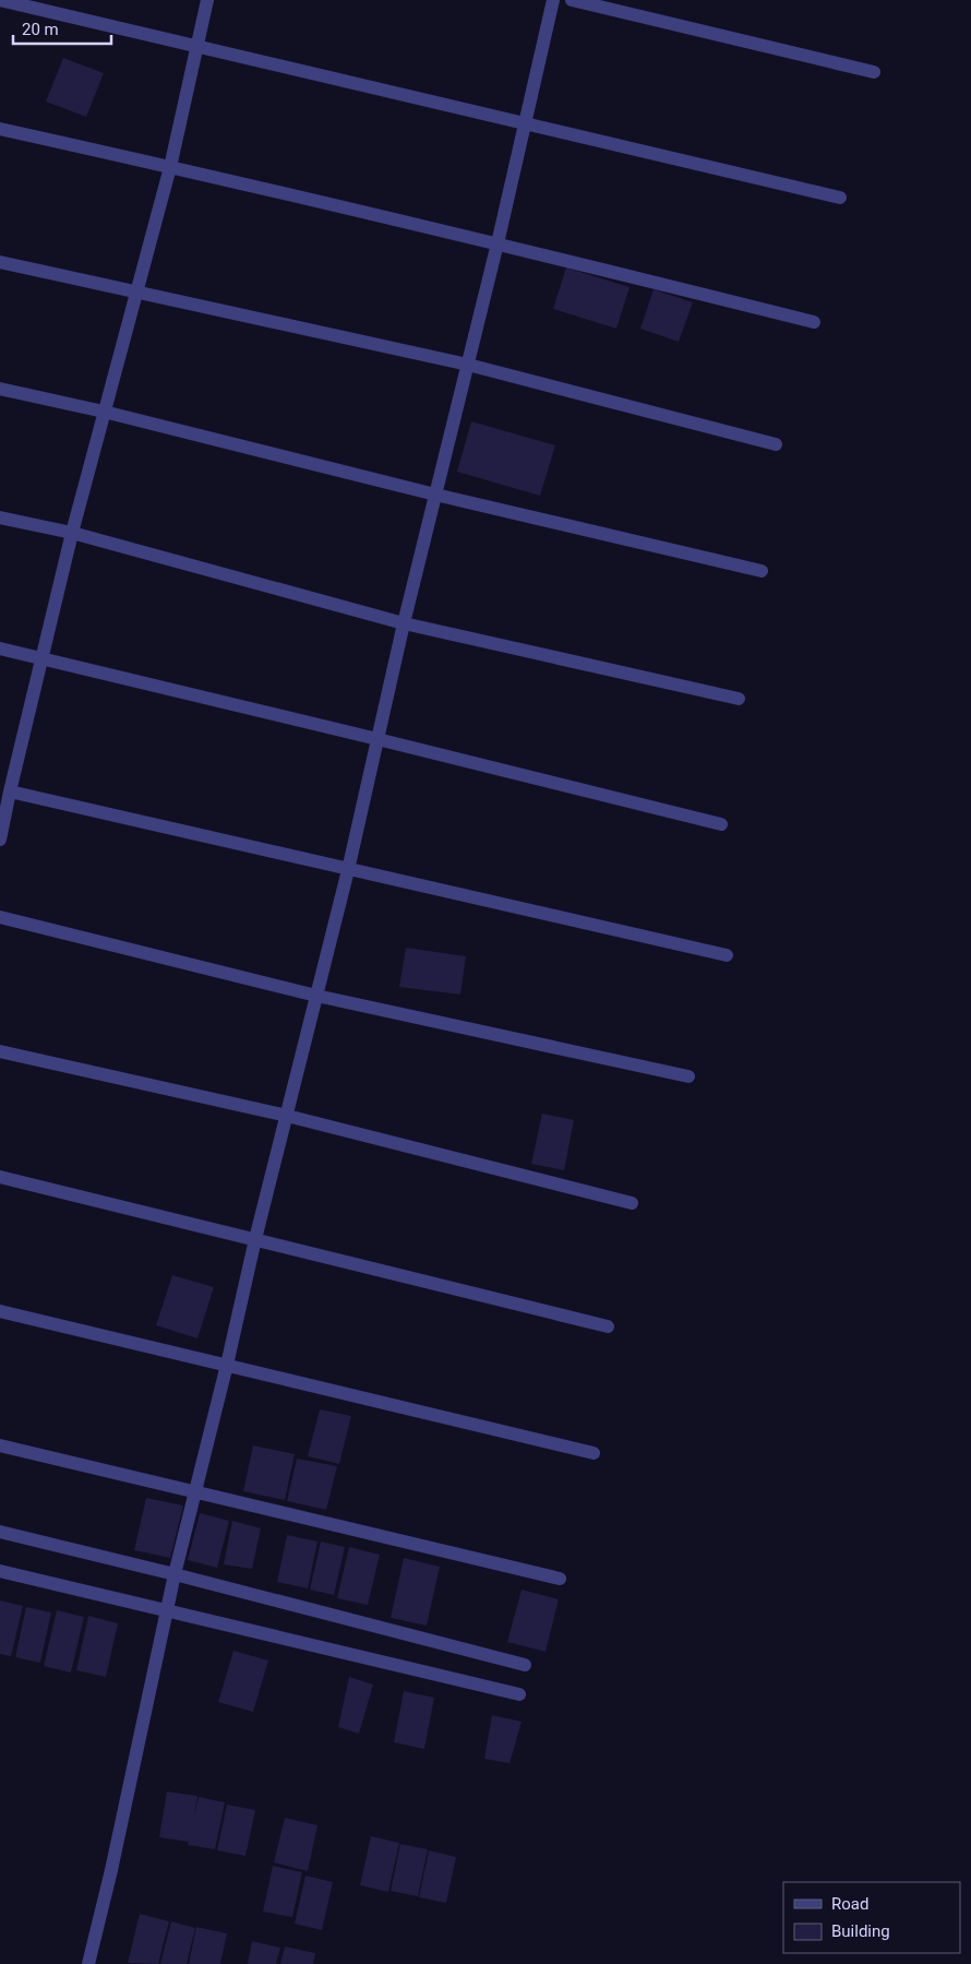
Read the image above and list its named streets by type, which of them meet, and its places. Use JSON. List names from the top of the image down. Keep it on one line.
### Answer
{"legend":["Road","Building"],"scale_bar":"20 m"}
